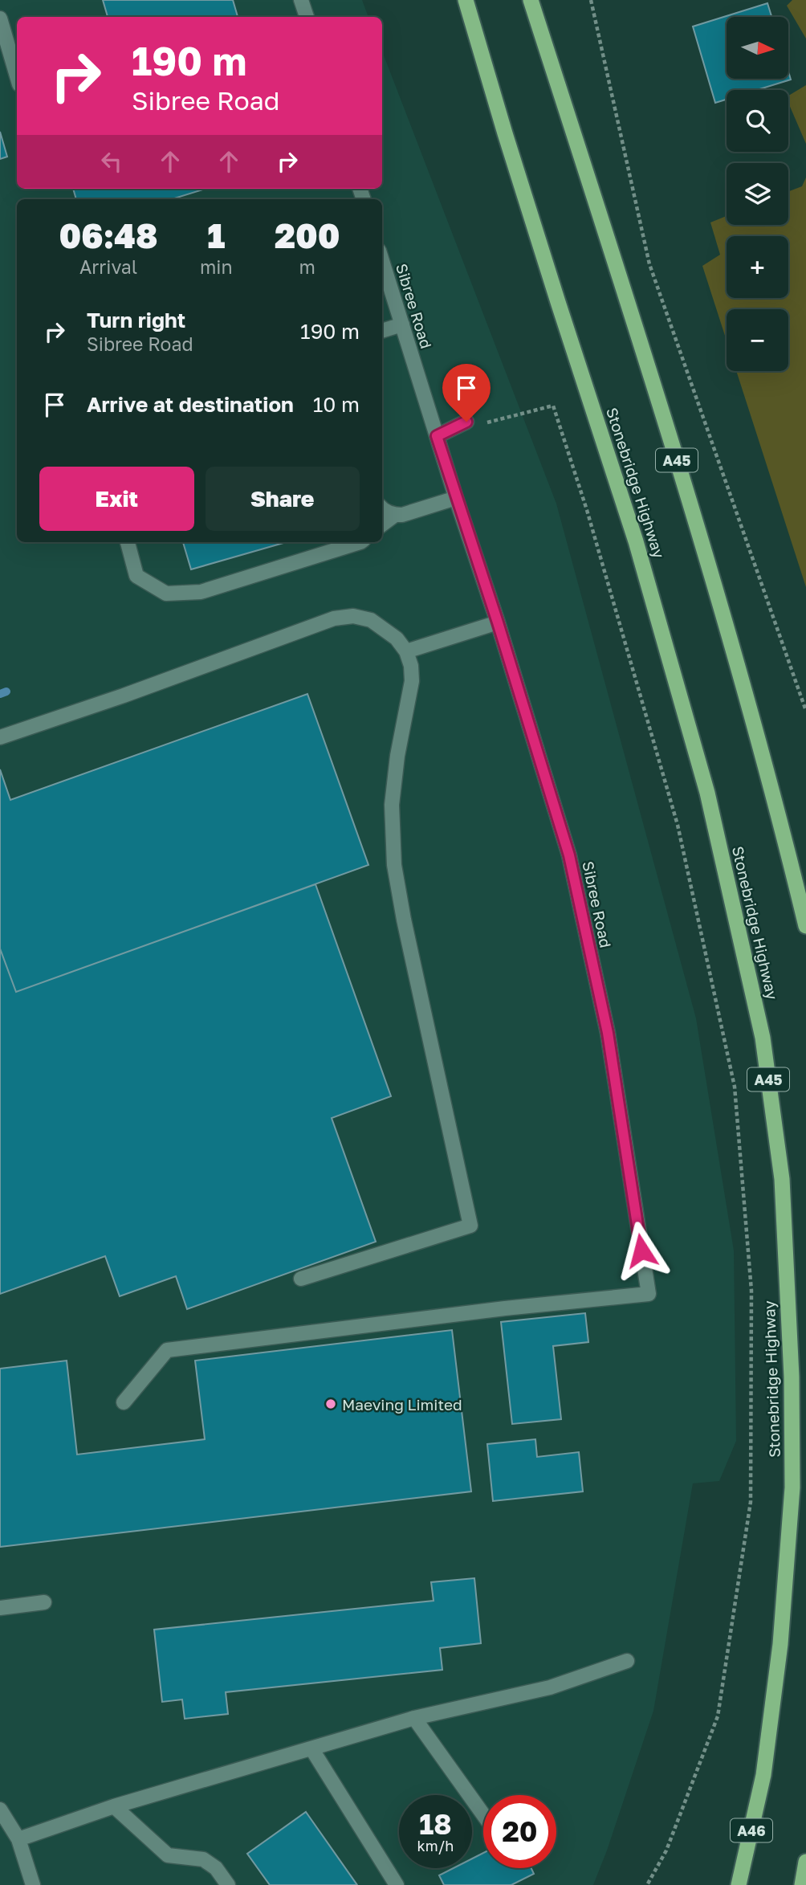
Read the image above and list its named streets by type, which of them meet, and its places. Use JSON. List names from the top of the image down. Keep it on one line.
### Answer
{"streets":{"highway":["A45","Stonebridge Highway","A46"],"lane":["Sibree Road"]},"places":["Maeving Limited"],"north":"right","page":{"map_buttons":["+","−"],"turn":["190 m","Sibree Road"],"eta":["06:48","Arrival","1","min","200","m"],"list":[{"name":"Turn right","note":"Sibree Road","value":"190 m"},{"name":"Arrive at destination","value":"10 m"}],"buttons":["Exit","Share"],"speed":"18 km/h","limit":"20"}}
